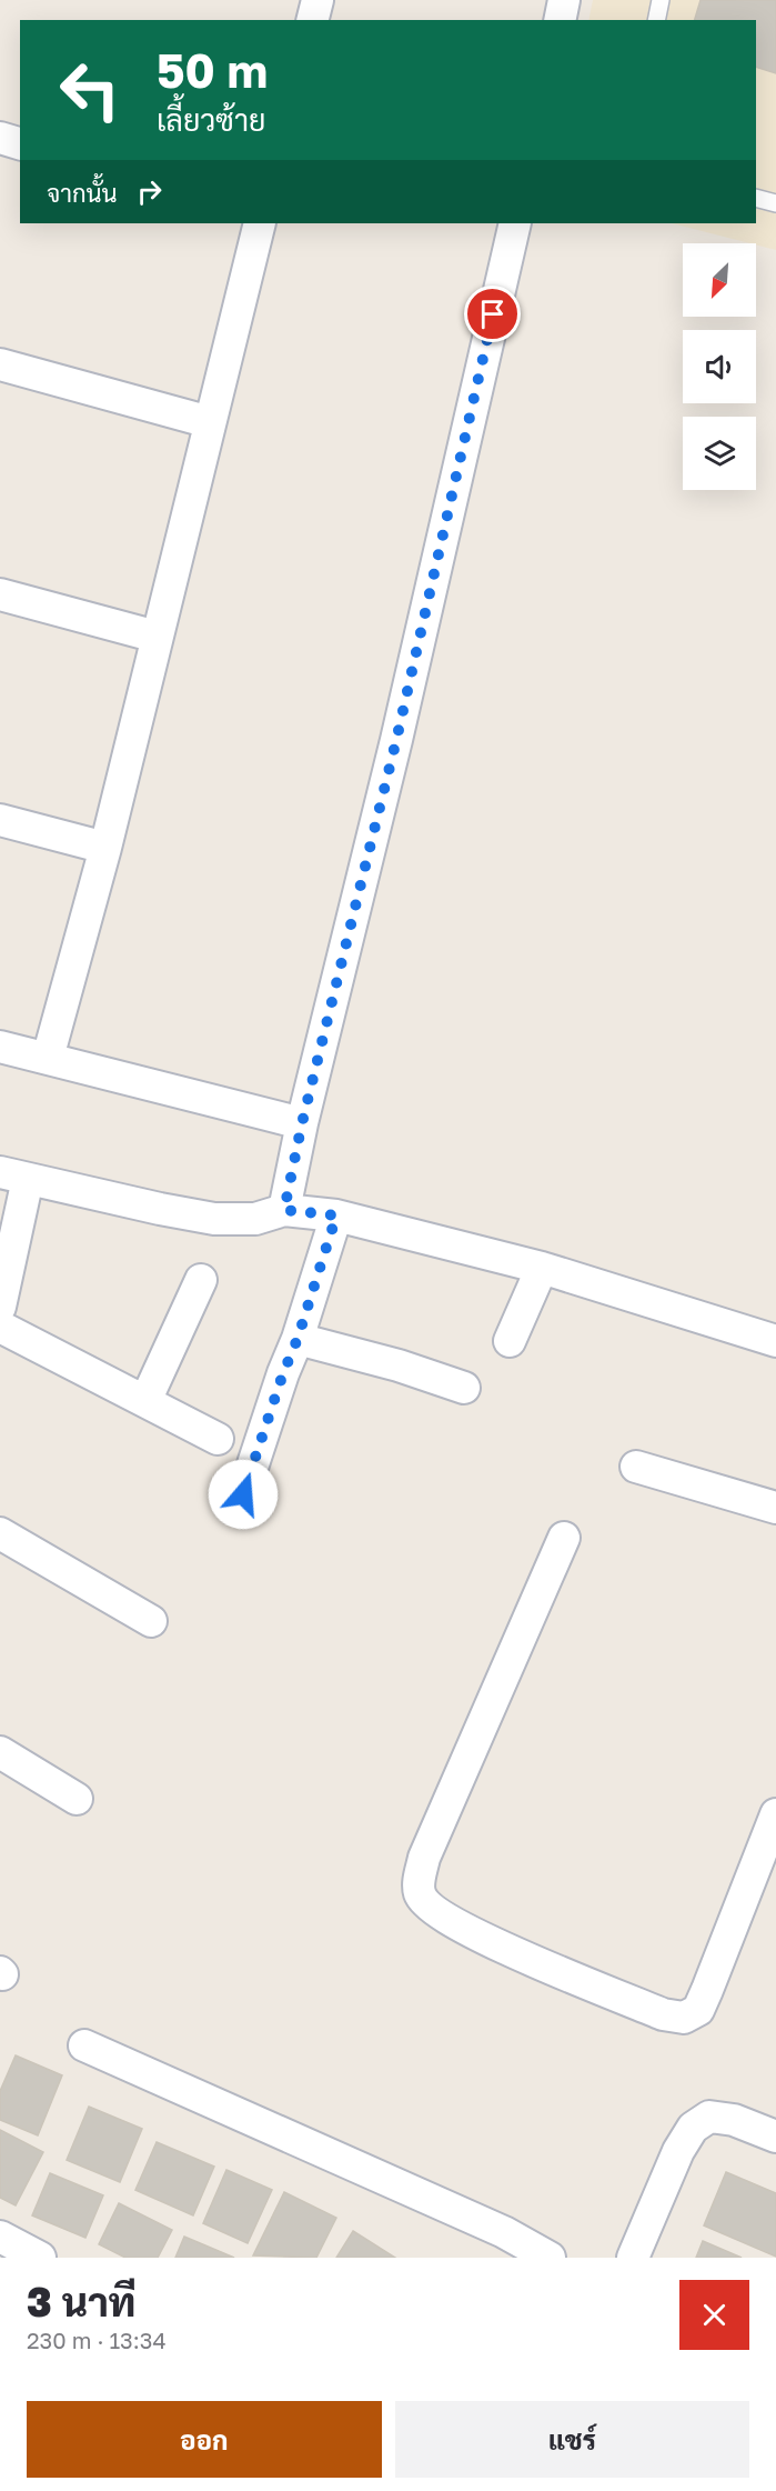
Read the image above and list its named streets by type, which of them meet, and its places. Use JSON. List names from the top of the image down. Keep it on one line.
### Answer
{"north":"bottom left","page":{"turn":["50 m","เลี้ยวซ้าย"],"then":"จากนั้น","heading":["3 นาที","230 m · 13:34"],"buttons":["ออก","แชร์"]}}
